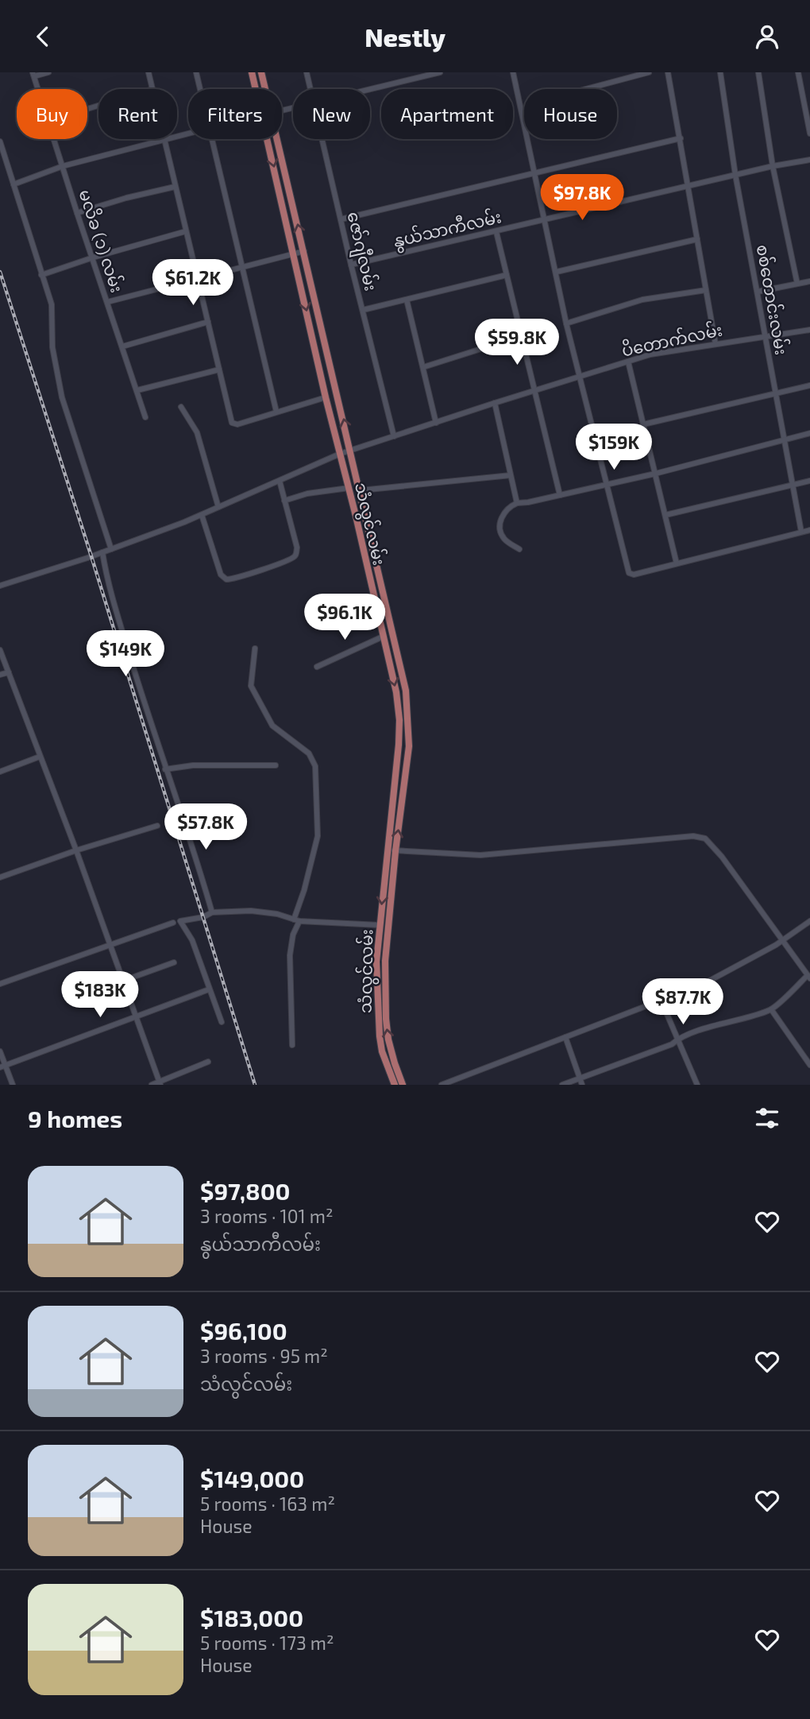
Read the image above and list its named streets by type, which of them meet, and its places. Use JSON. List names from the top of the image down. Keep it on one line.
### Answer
{"streets":{"main road":["သံလွင်လမ်း"],"street":["နွယ်သာကီလမ်း","မလိခ (၁) လမ်း","ဇော်ဂျီလမ်း","စစ်တောင်းလမ်း","ပိတောက်လမ်း"]},"crossings":[["နွယ်သာကီလမ်း","ဇော်ဂျီလမ်း"],["နွယ်သာကီလမ်း","စစ်တောင်းလမ်း"],["ဇော်ဂျီလမ်း","ပိတောက်လမ်း"],["စစ်တောင်းလမ်း","ပိတောက်လမ်း"],["ပိတောက်လမ်း","သံလွင်လမ်း"]],"page":{"header":"Nestly","chip":["Buy","Rent","Filters","New","Apartment","House"],"price":["$97.8K","$61.2K","$59.8K","$159K","$96.1K","$149K","$57.8K","$183K","$87.7K"],"heading":"9 homes","list":[{"name":"$97,800","note":"3 rooms · 101 m² · နွယ်သာကီလမ်း"},{"name":"$96,100","note":"3 rooms · 95 m² · သံလွင်လမ်း"},{"name":"$149,000","note":"5 rooms · 163 m² · House"},{"name":"$183,000","note":"5 rooms · 173 m² · House"}]}}
